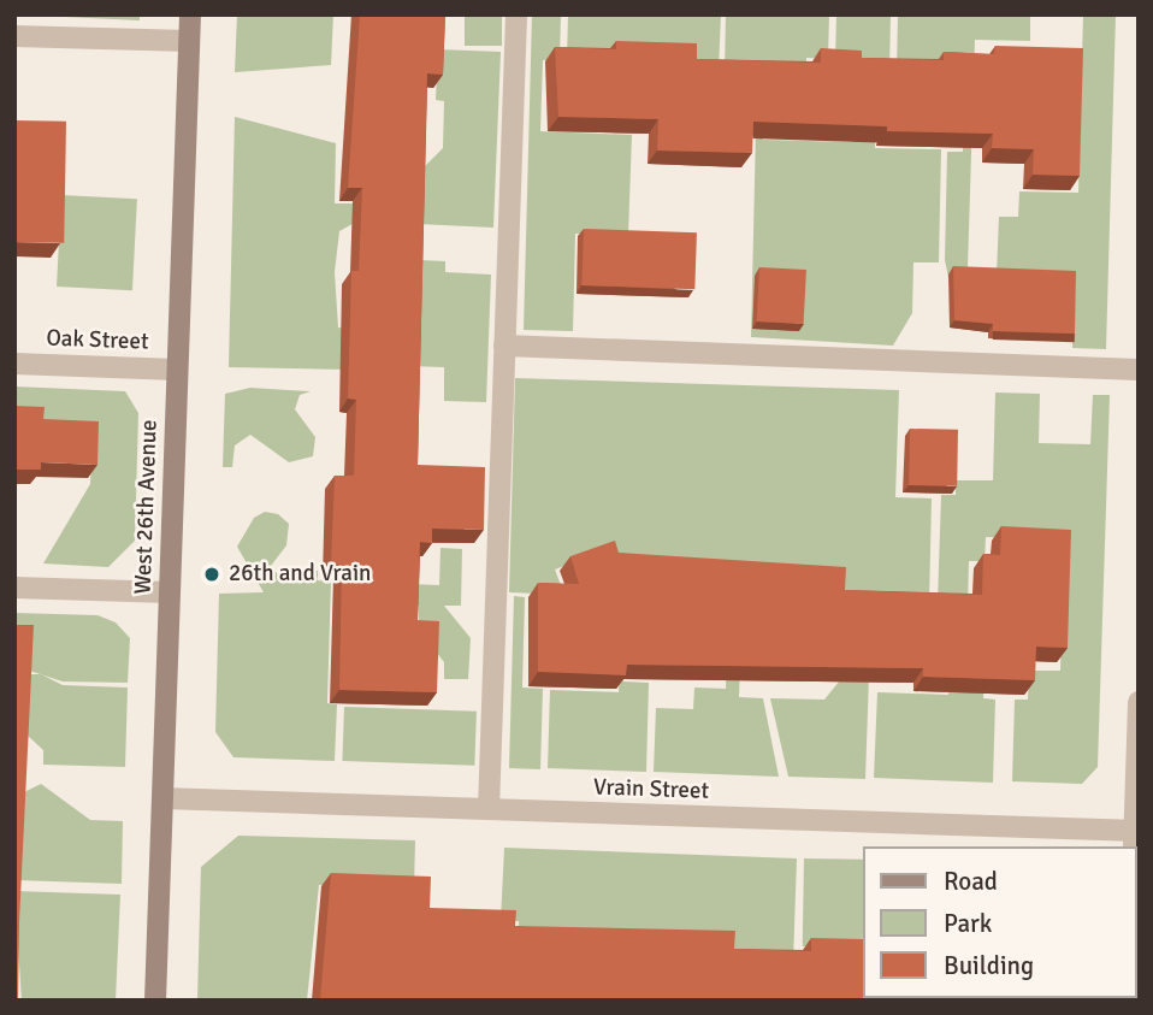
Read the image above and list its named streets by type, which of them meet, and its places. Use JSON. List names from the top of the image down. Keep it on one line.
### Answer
{"streets":{"street":["Oak Street","West 26th Avenue","Vrain Street"]},"crossings":[["Oak Street","West 26th Avenue"],["West 26th Avenue","Vrain Street"]],"places":["26th and Vrain"],"legend":["Road","Park","Building"]}
